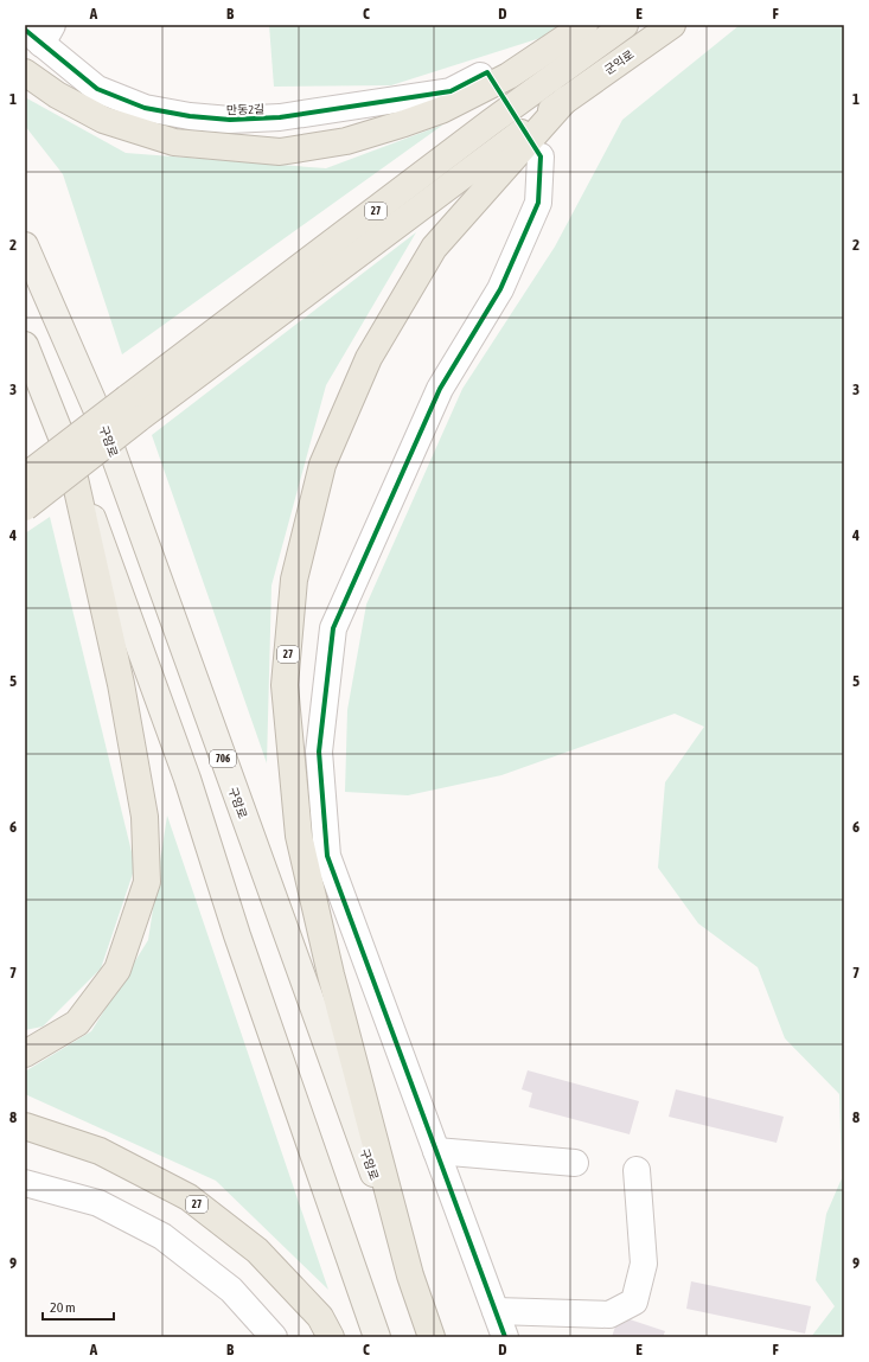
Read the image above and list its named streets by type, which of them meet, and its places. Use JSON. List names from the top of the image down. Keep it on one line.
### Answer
{"streets":{"highway":["군익로","27","구암로"],"main road":["706"],"street":["만동2길"]},"crossings":[["군익로","27"],["27","구암로"]],"scale_bar":"20 m","grid":{"columns":["A","B","C","D","E","F"],"rows":["1","2","3","4","5","6","7","8","9"]}}
